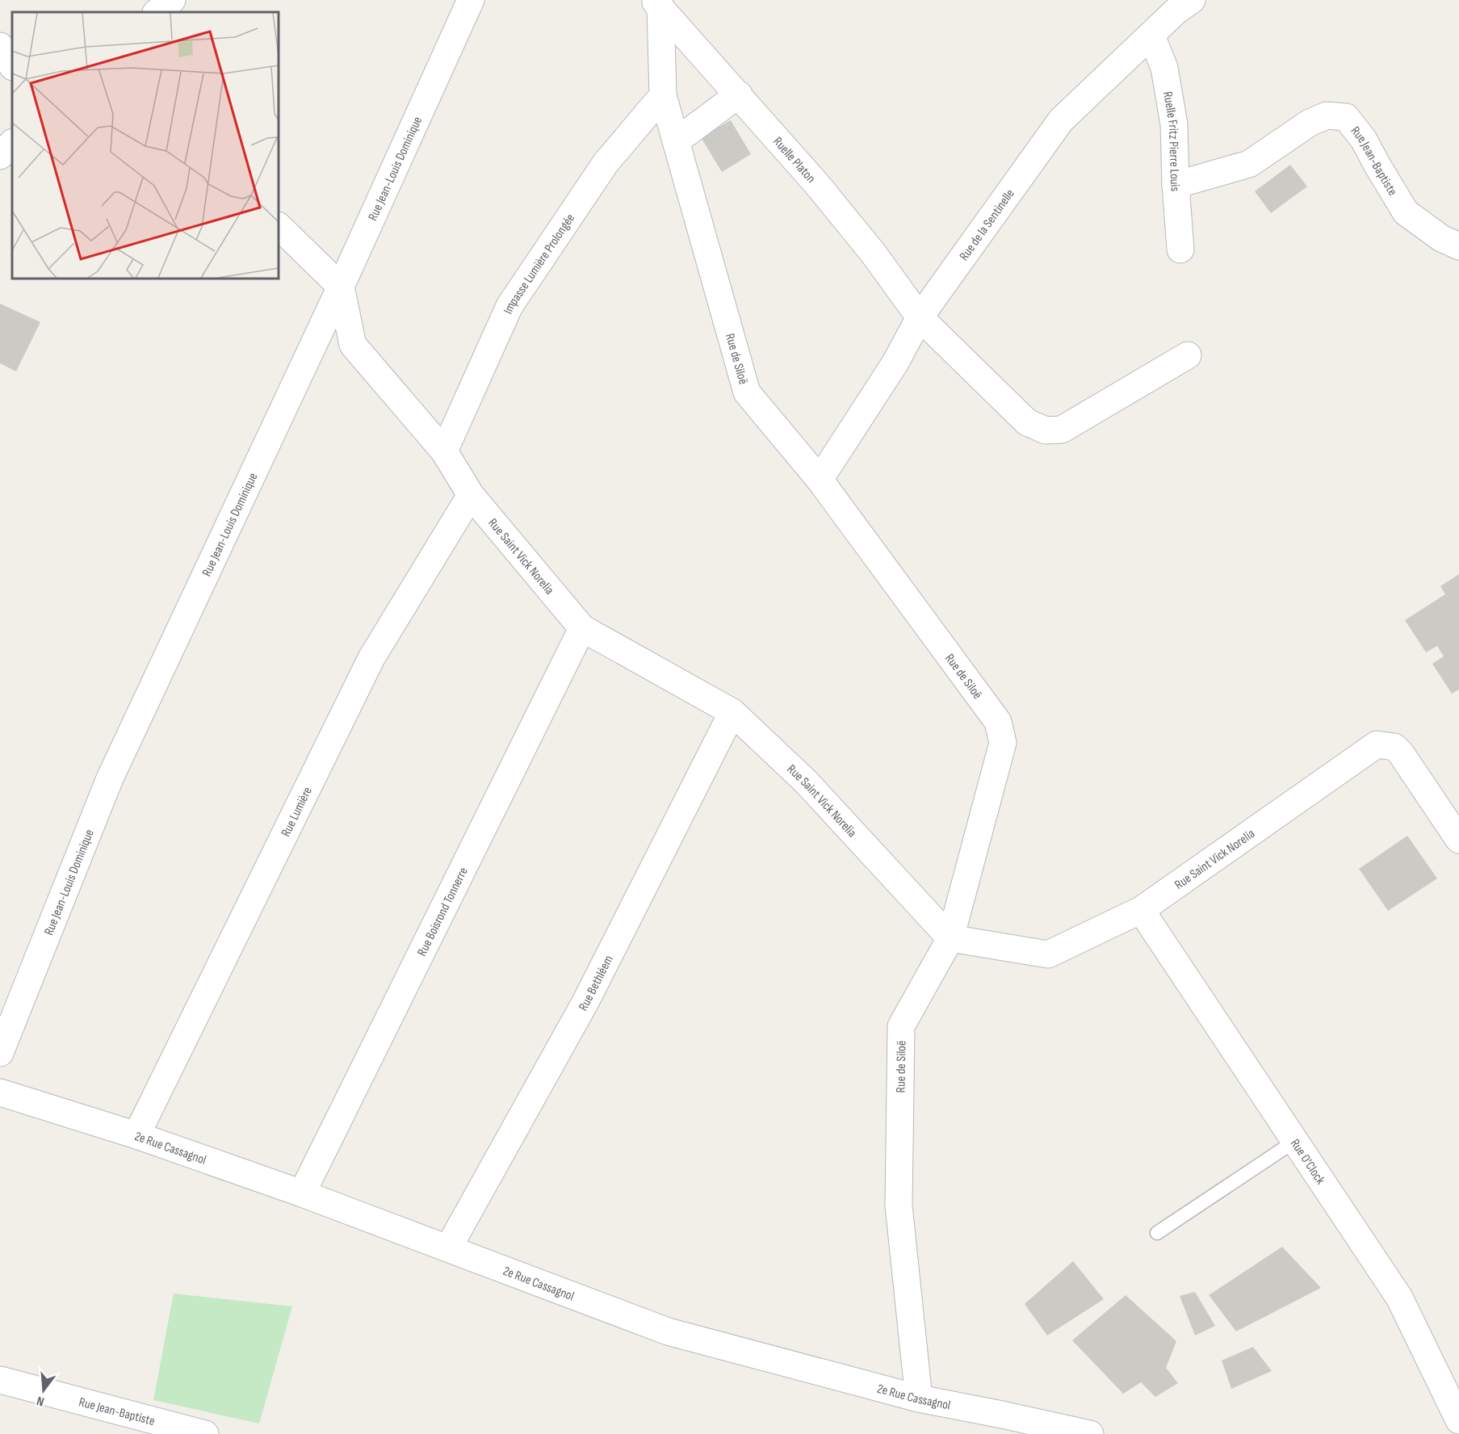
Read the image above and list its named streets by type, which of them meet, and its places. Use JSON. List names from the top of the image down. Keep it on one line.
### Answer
{"streets":{"street":["Ruelle Fritz Pierre Louis","Ruelle Platon","Rue Jean-Baptiste","Rue Jean-Louis Dominique","Rue de la Sentinelle","Impasse Lumière Prolongée","Rue de Siloë","Rue Saint Vick Norelia","Rue Lumière","Rue Boisrond Tonnerre","Rue Bethléem","2e Rue Cassagnol","Rue O'Clock"]},"crossings":[["Ruelle Fritz Pierre Louis","Rue Jean-Baptiste"],["Ruelle Fritz Pierre Louis","Rue de la Sentinelle"],["Ruelle Platon","Rue de la Sentinelle"],["Ruelle Platon","Rue de Siloë"],["Rue Jean-Louis Dominique","Rue Saint Vick Norelia"],["Rue de la Sentinelle","Rue de Siloë"],["Impasse Lumière Prolongée","Rue de Siloë"],["Impasse Lumière Prolongée","Rue Saint Vick Norelia"],["Rue de Siloë","Rue Saint Vick Norelia"],["Rue de Siloë","2e Rue Cassagnol"],["Rue Saint Vick Norelia","Rue Lumière"],["Rue Saint Vick Norelia","Rue Boisrond Tonnerre"],["Rue Saint Vick Norelia","Rue Bethléem"],["Rue Saint Vick Norelia","Rue O'Clock"],["Rue Lumière","2e Rue Cassagnol"],["Rue Boisrond Tonnerre","2e Rue Cassagnol"],["Rue Bethléem","2e Rue Cassagnol"]],"north":"bottom"}
